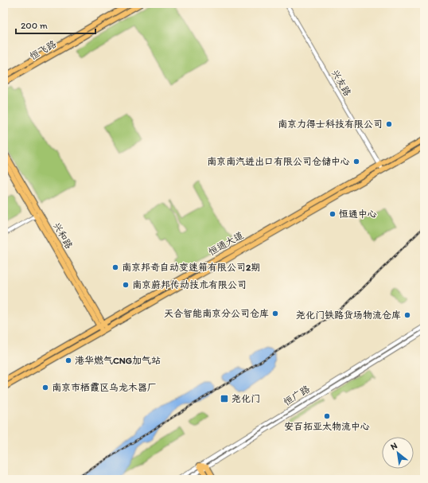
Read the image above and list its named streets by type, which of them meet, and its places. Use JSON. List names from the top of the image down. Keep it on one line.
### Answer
{"streets":{"main road":["恒飞路","兴和路","恒通大道"],"street":["兴友路","恒广路"]},"crossings":[["兴友路","恒通大道"],["兴和路","恒通大道"]],"places":{"other":["南京力得士科技有限公司","南京南汽进出口有限公司仓储中心","恒通中心","南京邦奇自动变速箱有限公司2期","南京蔚邦传动技术有限公司","天合智能南京分公司仓库","尧化门铁路货场物流仓库","港华燃气CNG加气站","南京市栖霞区乌龙木器厂","安百拓亚太物流中心"],"transit":["尧化门"]},"scale_bar":"200 m","north":"top left"}
